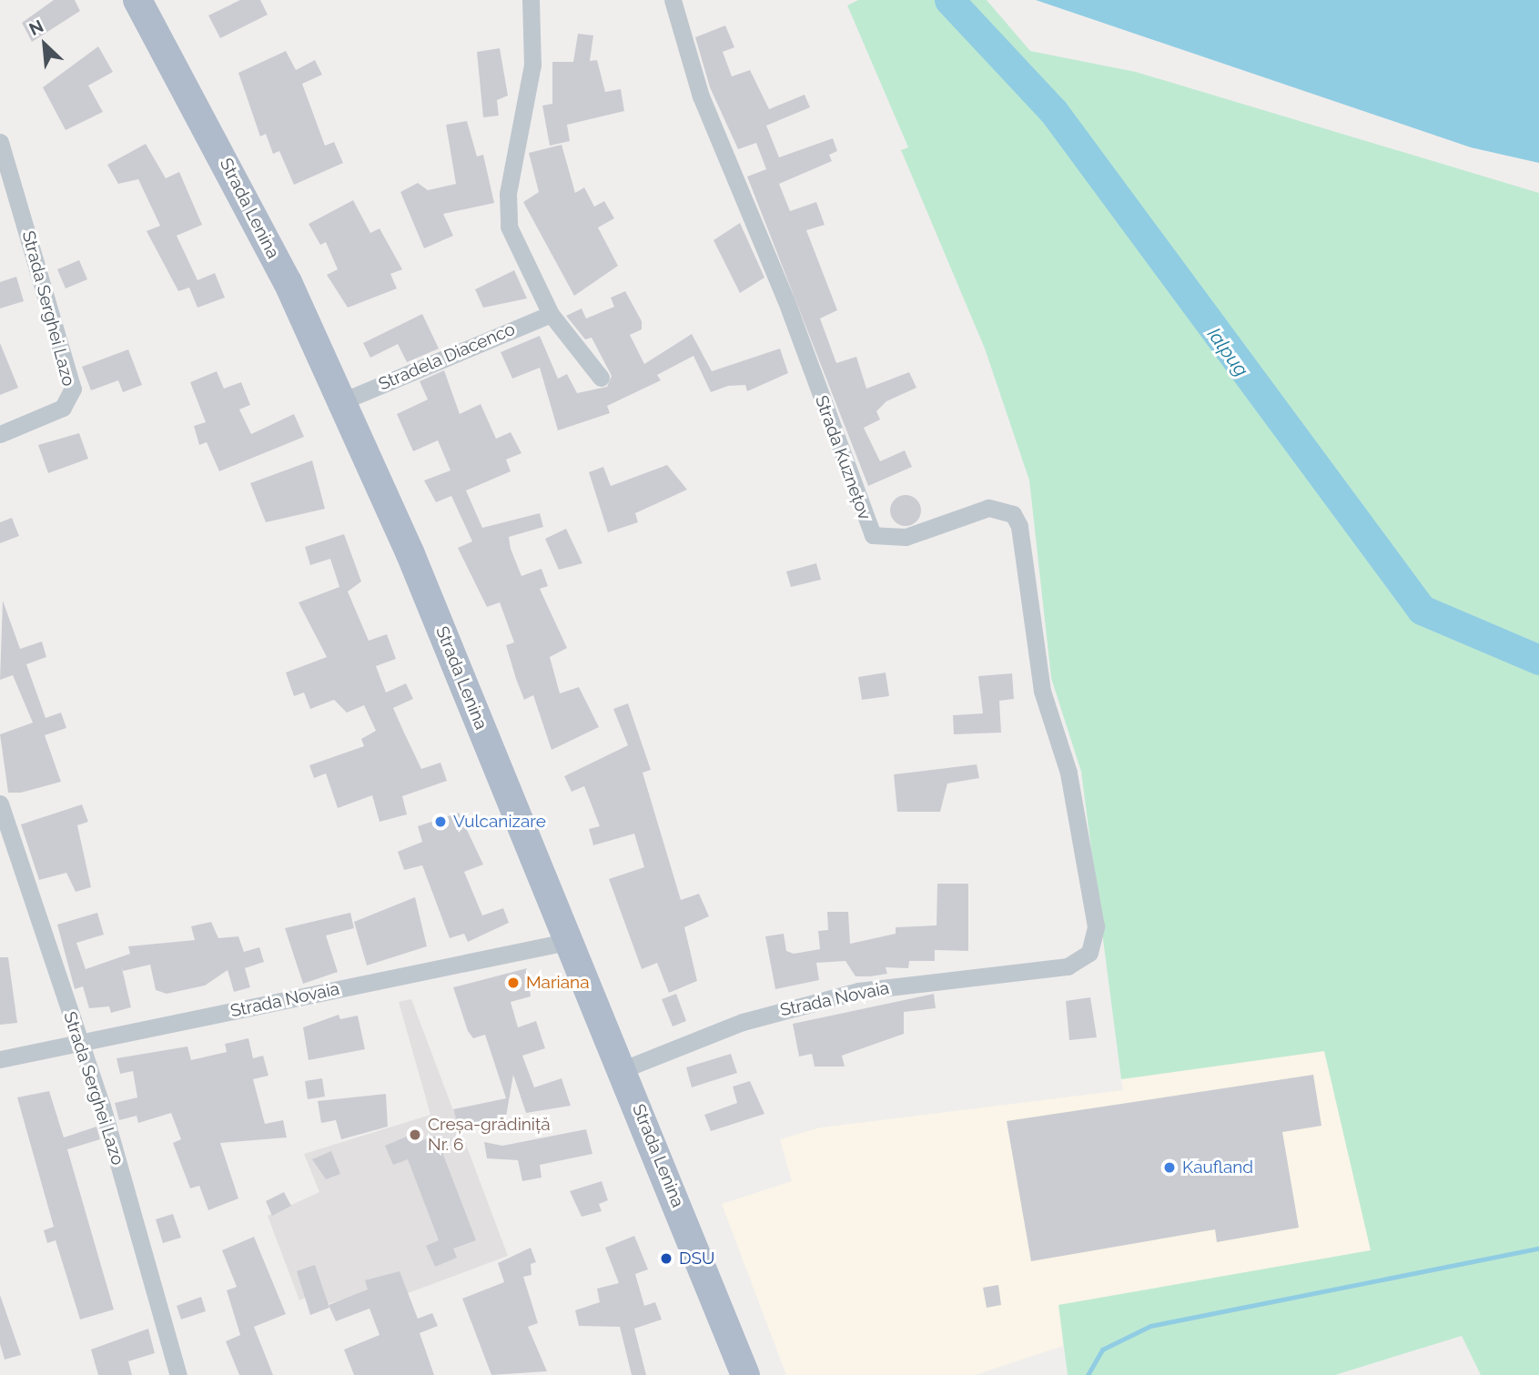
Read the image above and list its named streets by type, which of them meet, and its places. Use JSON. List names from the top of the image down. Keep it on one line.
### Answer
{"streets":{"main road":["Strada Lenina"],"street":["Strada Serghei Lazo","Stradela Diacenco","Strada Kuznețov","Strada Novaia"]},"crossings":[["Strada Lenina","Stradela Diacenco"],["Strada Lenina","Strada Novaia"],["Strada Serghei Lazo","Strada Novaia"],["Strada Kuznețov","Strada Novaia"]],"water":["Ialpug"],"places":["Vulcanizare","Mariana","Creșa-grădiniță Nr. 6","Kaufland","DSU"],"north":"top left"}
